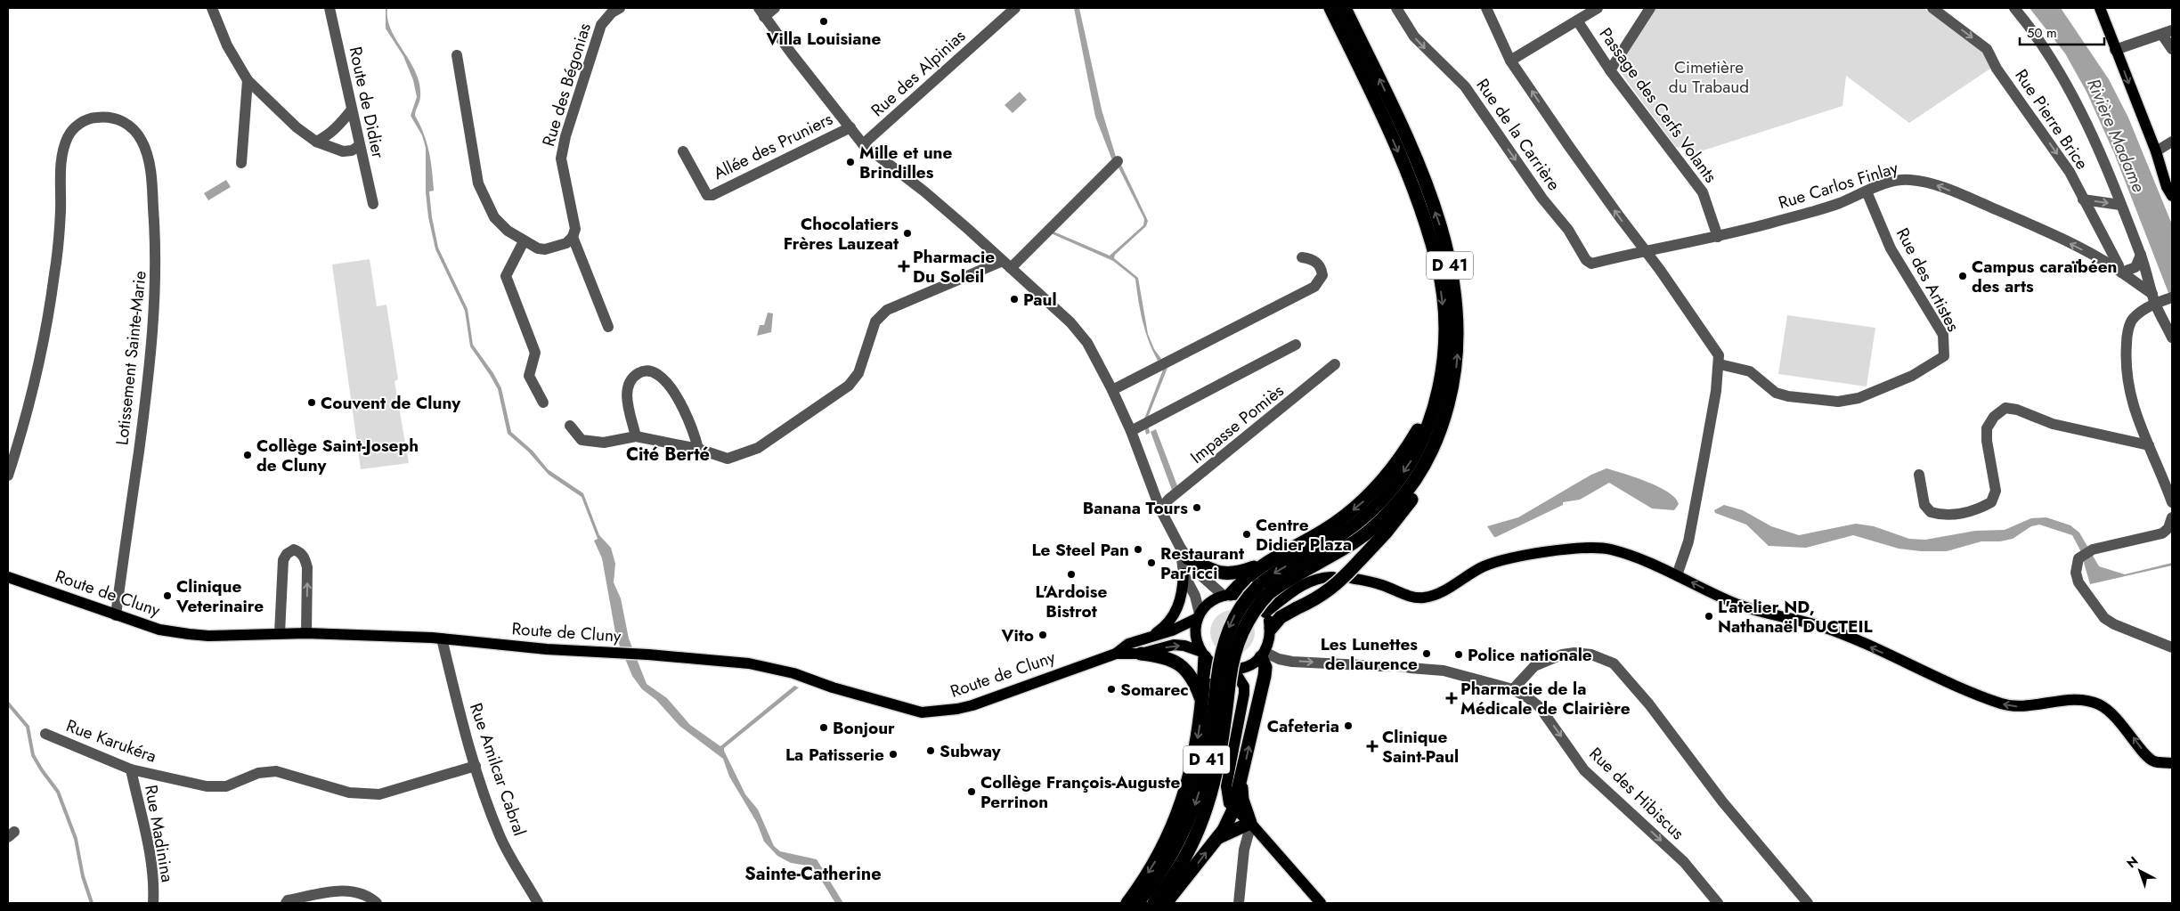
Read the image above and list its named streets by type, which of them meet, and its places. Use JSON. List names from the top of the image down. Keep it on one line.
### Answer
{"streets":{"highway":["D 41"],"main road":["Route de Cluny"],"street":["Rue des Alpinias","Rue des Bégonias","Route de Didier","Passage des Cerfs Volants","Rue Pierre Brice","Rue de la Carrière","Allée des Pruniers","Rue Carlos Finlay","Rue des Artistes","Lotissement Sainte-Marie","Impasse Pomiès","Rue Karukéra","Rue Amilcar Cabral","Rue des Hibiscus","Rue Madinina"]},"crossings":[["Passage des Cerfs Volants","Rue Carlos Finlay"],["Rue Pierre Brice","Rue Carlos Finlay"],["Rue de la Carrière","Rue Carlos Finlay"],["Rue Carlos Finlay","Rue des Artistes"],["Lotissement Sainte-Marie","Route de Cluny"],["Route de Cluny","Rue Amilcar Cabral"],["Rue Karukéra","Rue Amilcar Cabral"],["Rue Karukéra","Rue Madinina"]],"one_way":["Rue Carlos Finlay","Rue des Hibiscus"],"districts":["Cité Berté","Sainte-Catherine"],"water":["Rivière Madame"],"parks":["Cimetière du Trabaud"],"places":{"other":["Villa Louisiane","Mille et une Brindilles","Chocolatiers Frères Lauzeat","Campus caraïbéen des arts","Paul","Couvent de Cluny","Collège Saint-Joseph de Cluny","Banana Tours","Centre Didier Plaza","Le Steel Pan","Restaurant Par'icci","L'Ardoise Bistrot","Clinique Veterinaire","L'atelier ND, Nathanaël DUCTEIL","Vito","Les Lunettes de laurence","Police nationale","Somarec","Cafeteria","Bonjour","Subway","La Patisserie","Collège François-Auguste Perrinon"],"health":["Pharmacie Du Soleil","Pharmacie de la Médicale de Clairière","Clinique Saint-Paul"]},"scale_bar":"50 m","north":"top left"}
